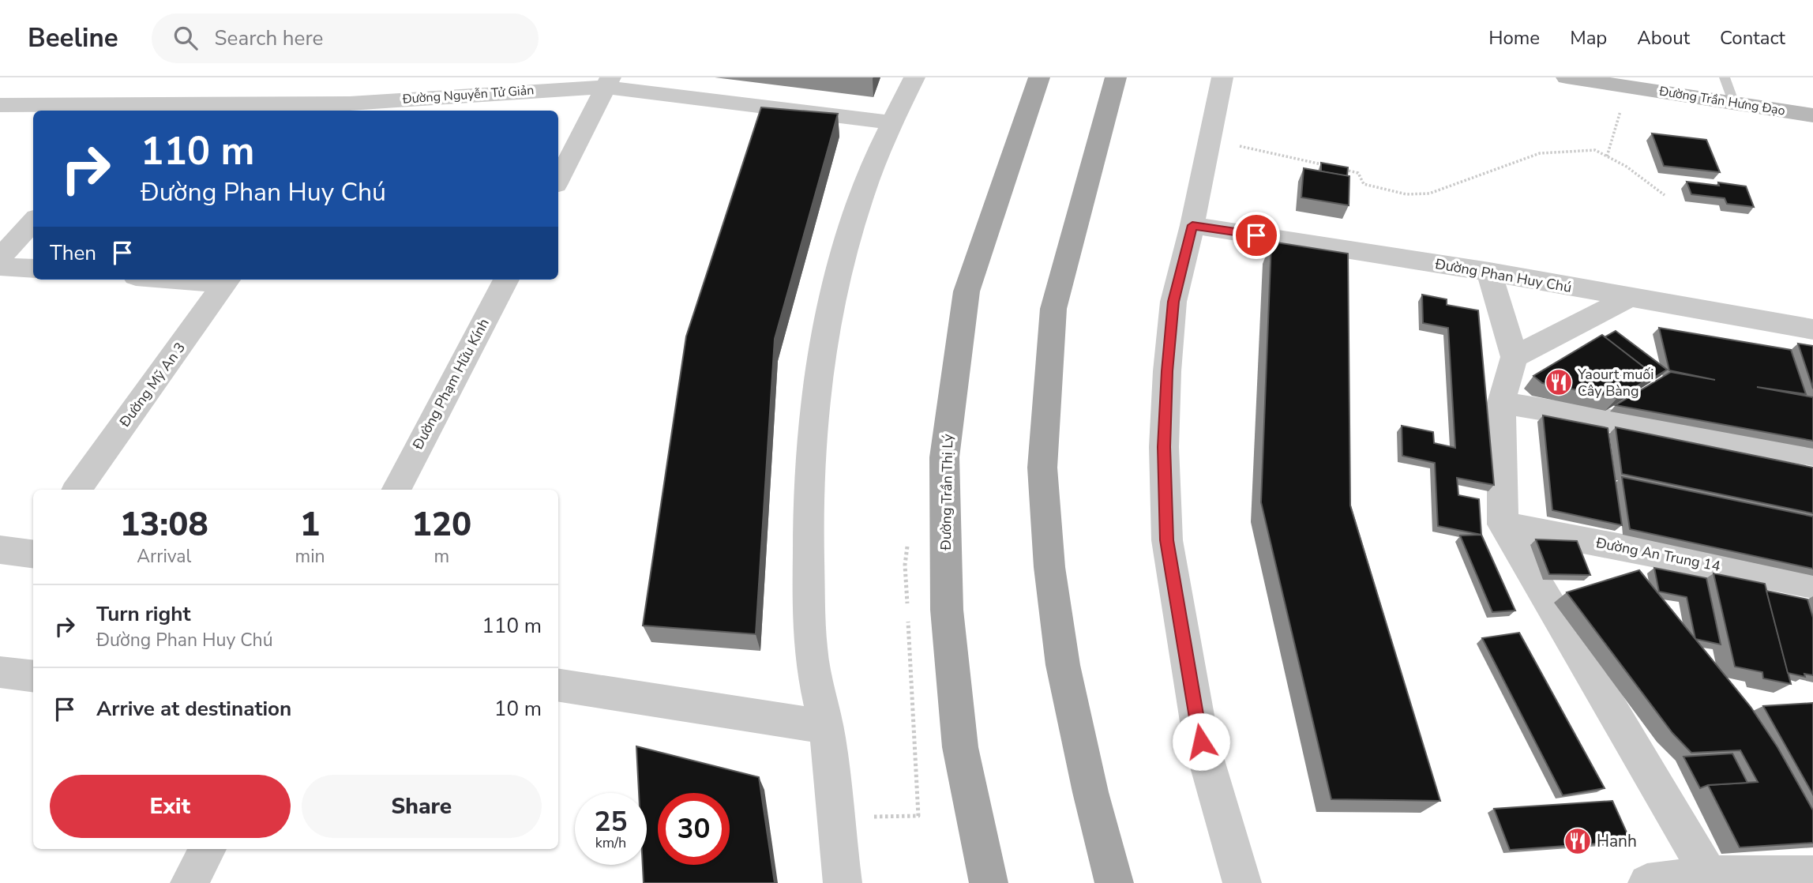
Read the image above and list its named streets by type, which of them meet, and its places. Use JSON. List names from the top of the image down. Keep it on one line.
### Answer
{"streets":{"main road":["Đường Trần Hưng Đạo","Đường Trần Thị Lý"],"street":["Đường Nguyễn Tử Giản","Đường Phan Huy Chú","Đường Phạm Hữu Kính","Đường Mỹ An 3","Đường An Trung 14"]},"places":{"restaurant":["Yaourt muối Cây Bàng","Hanh"]},"page":{"header":"Beeline","search":"Search here","nav":["Home","Map","About","Contact"],"turn":["110 m","Đường Phan Huy Chú"],"then":"Then","eta":["13:08","Arrival","1","min","120","m"],"list":[{"name":"Turn right","note":"Đường Phan Huy Chú","value":"110 m"},{"name":"Arrive at destination","value":"10 m"}],"buttons":["Exit","Share"],"speed":"25 km/h","limit":"30"}}
